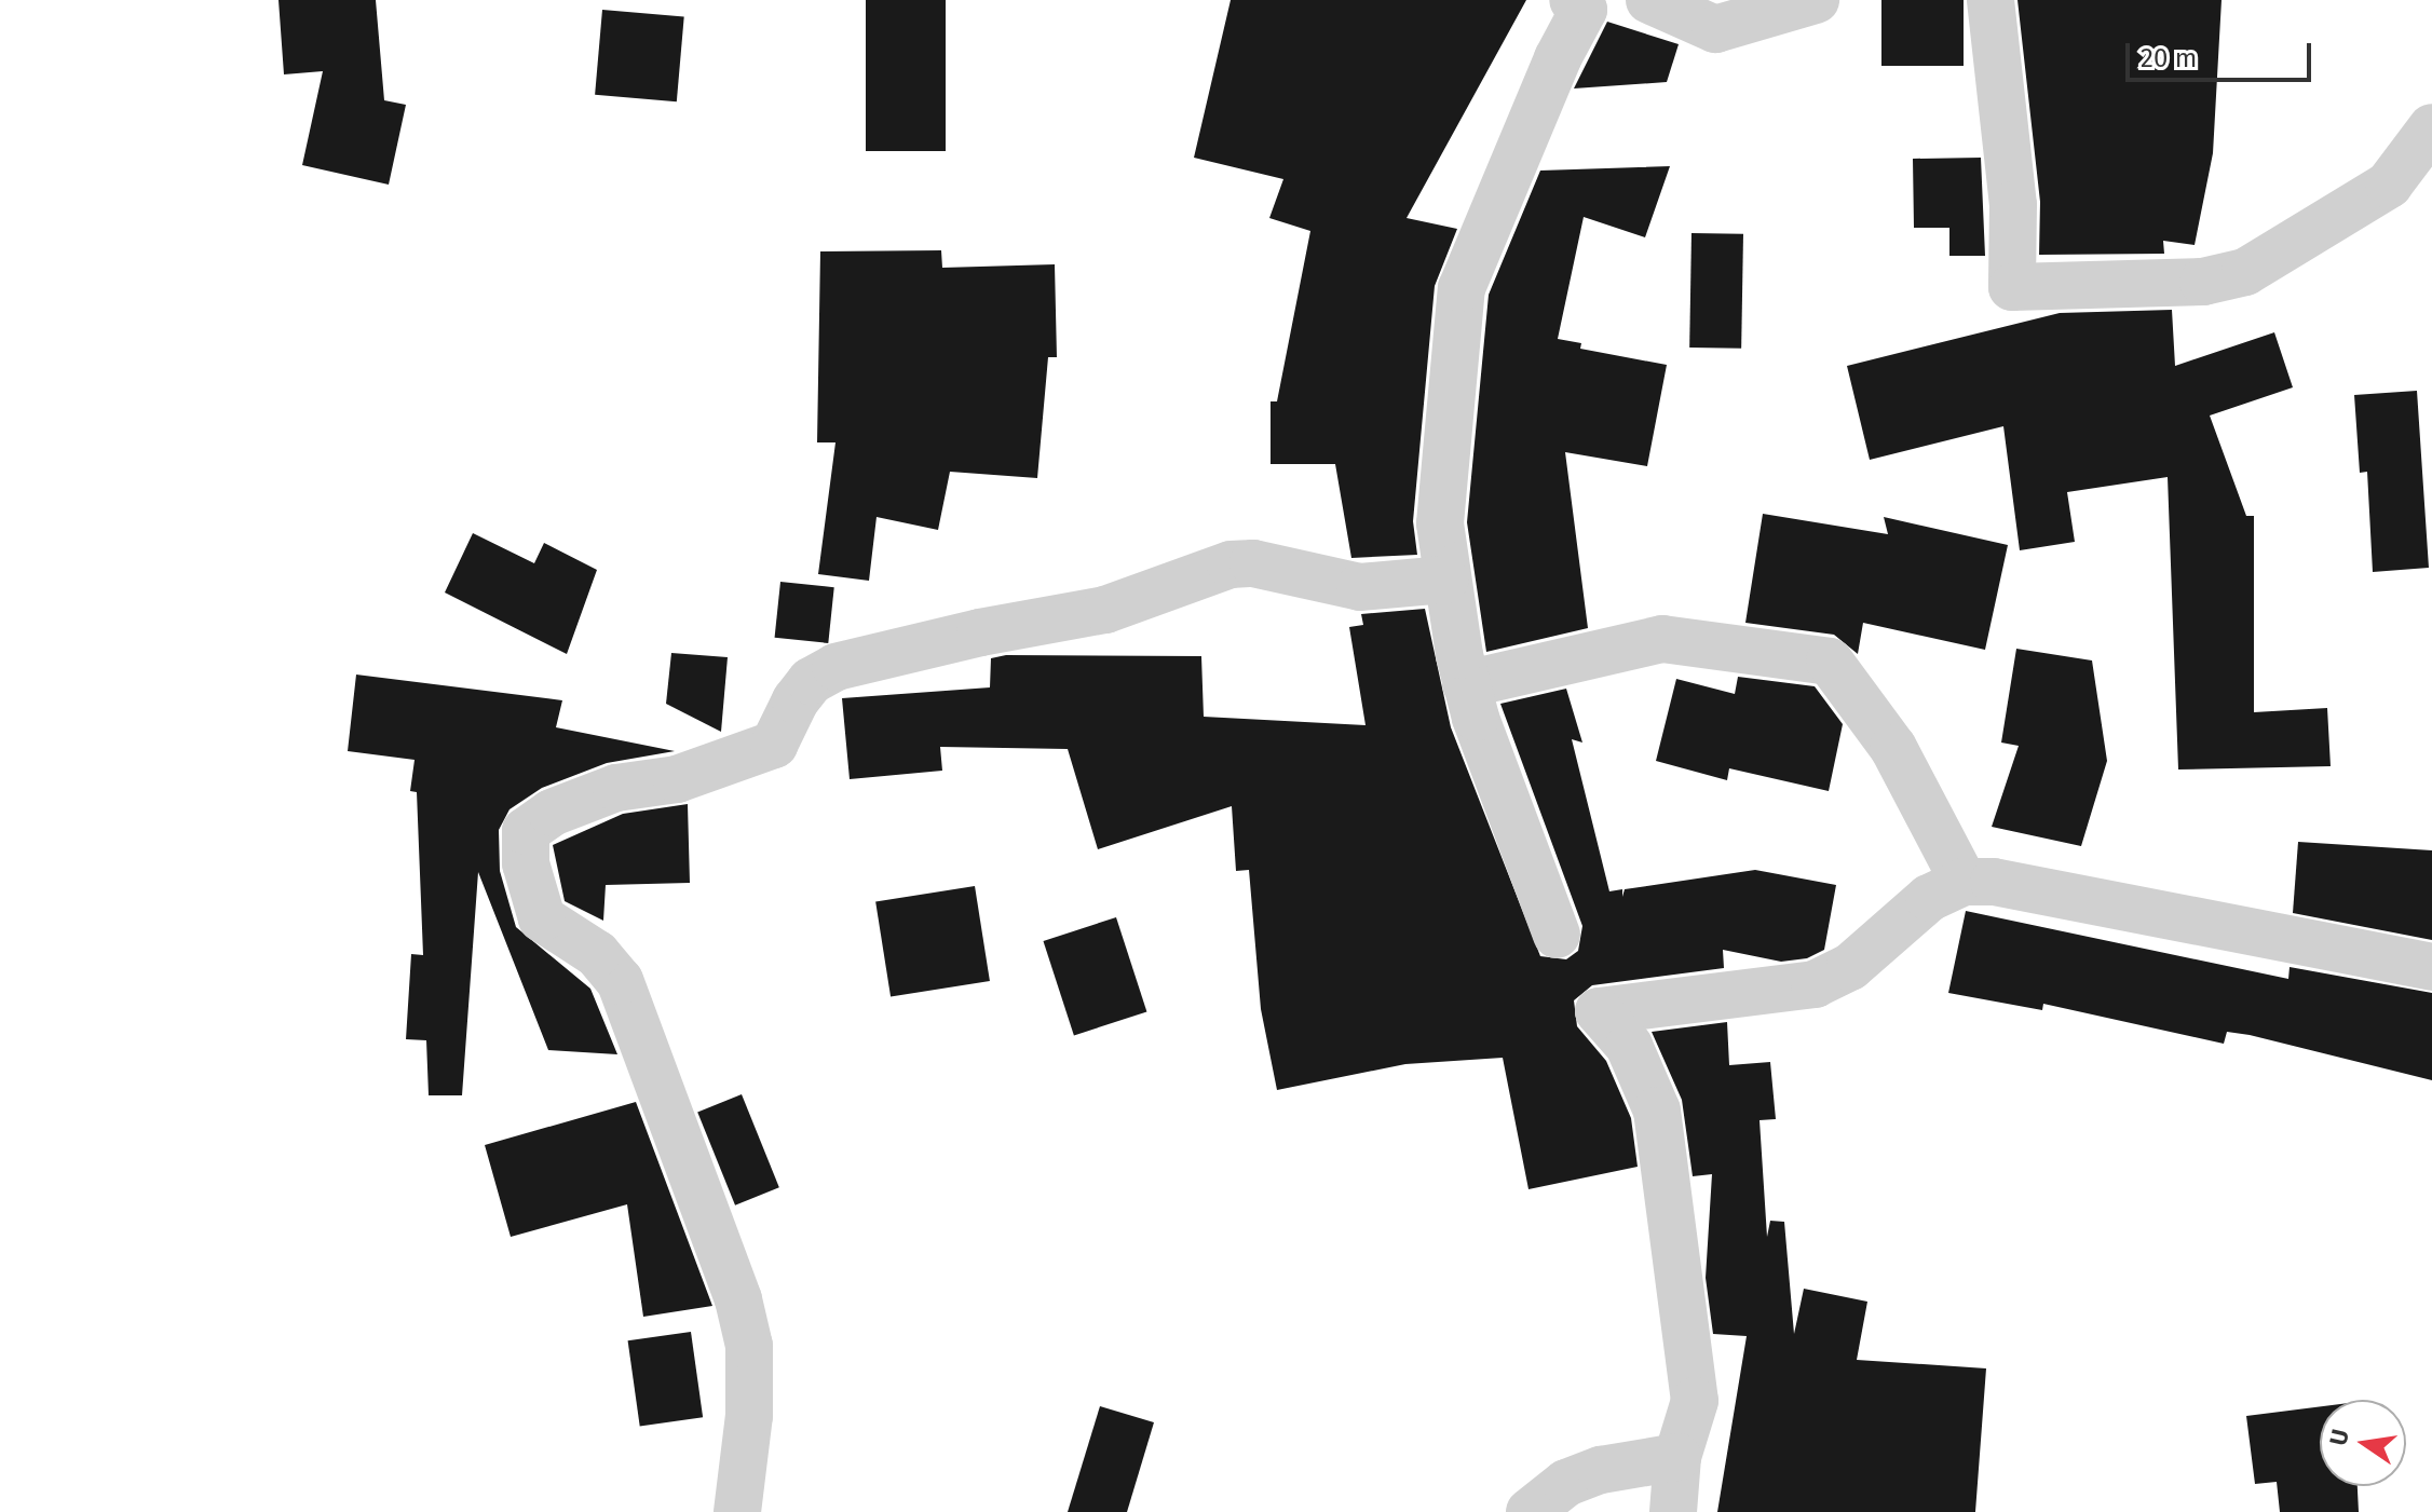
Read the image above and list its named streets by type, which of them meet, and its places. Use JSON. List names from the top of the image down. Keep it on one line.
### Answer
{"scale_bar":"20 m","north":"left"}
